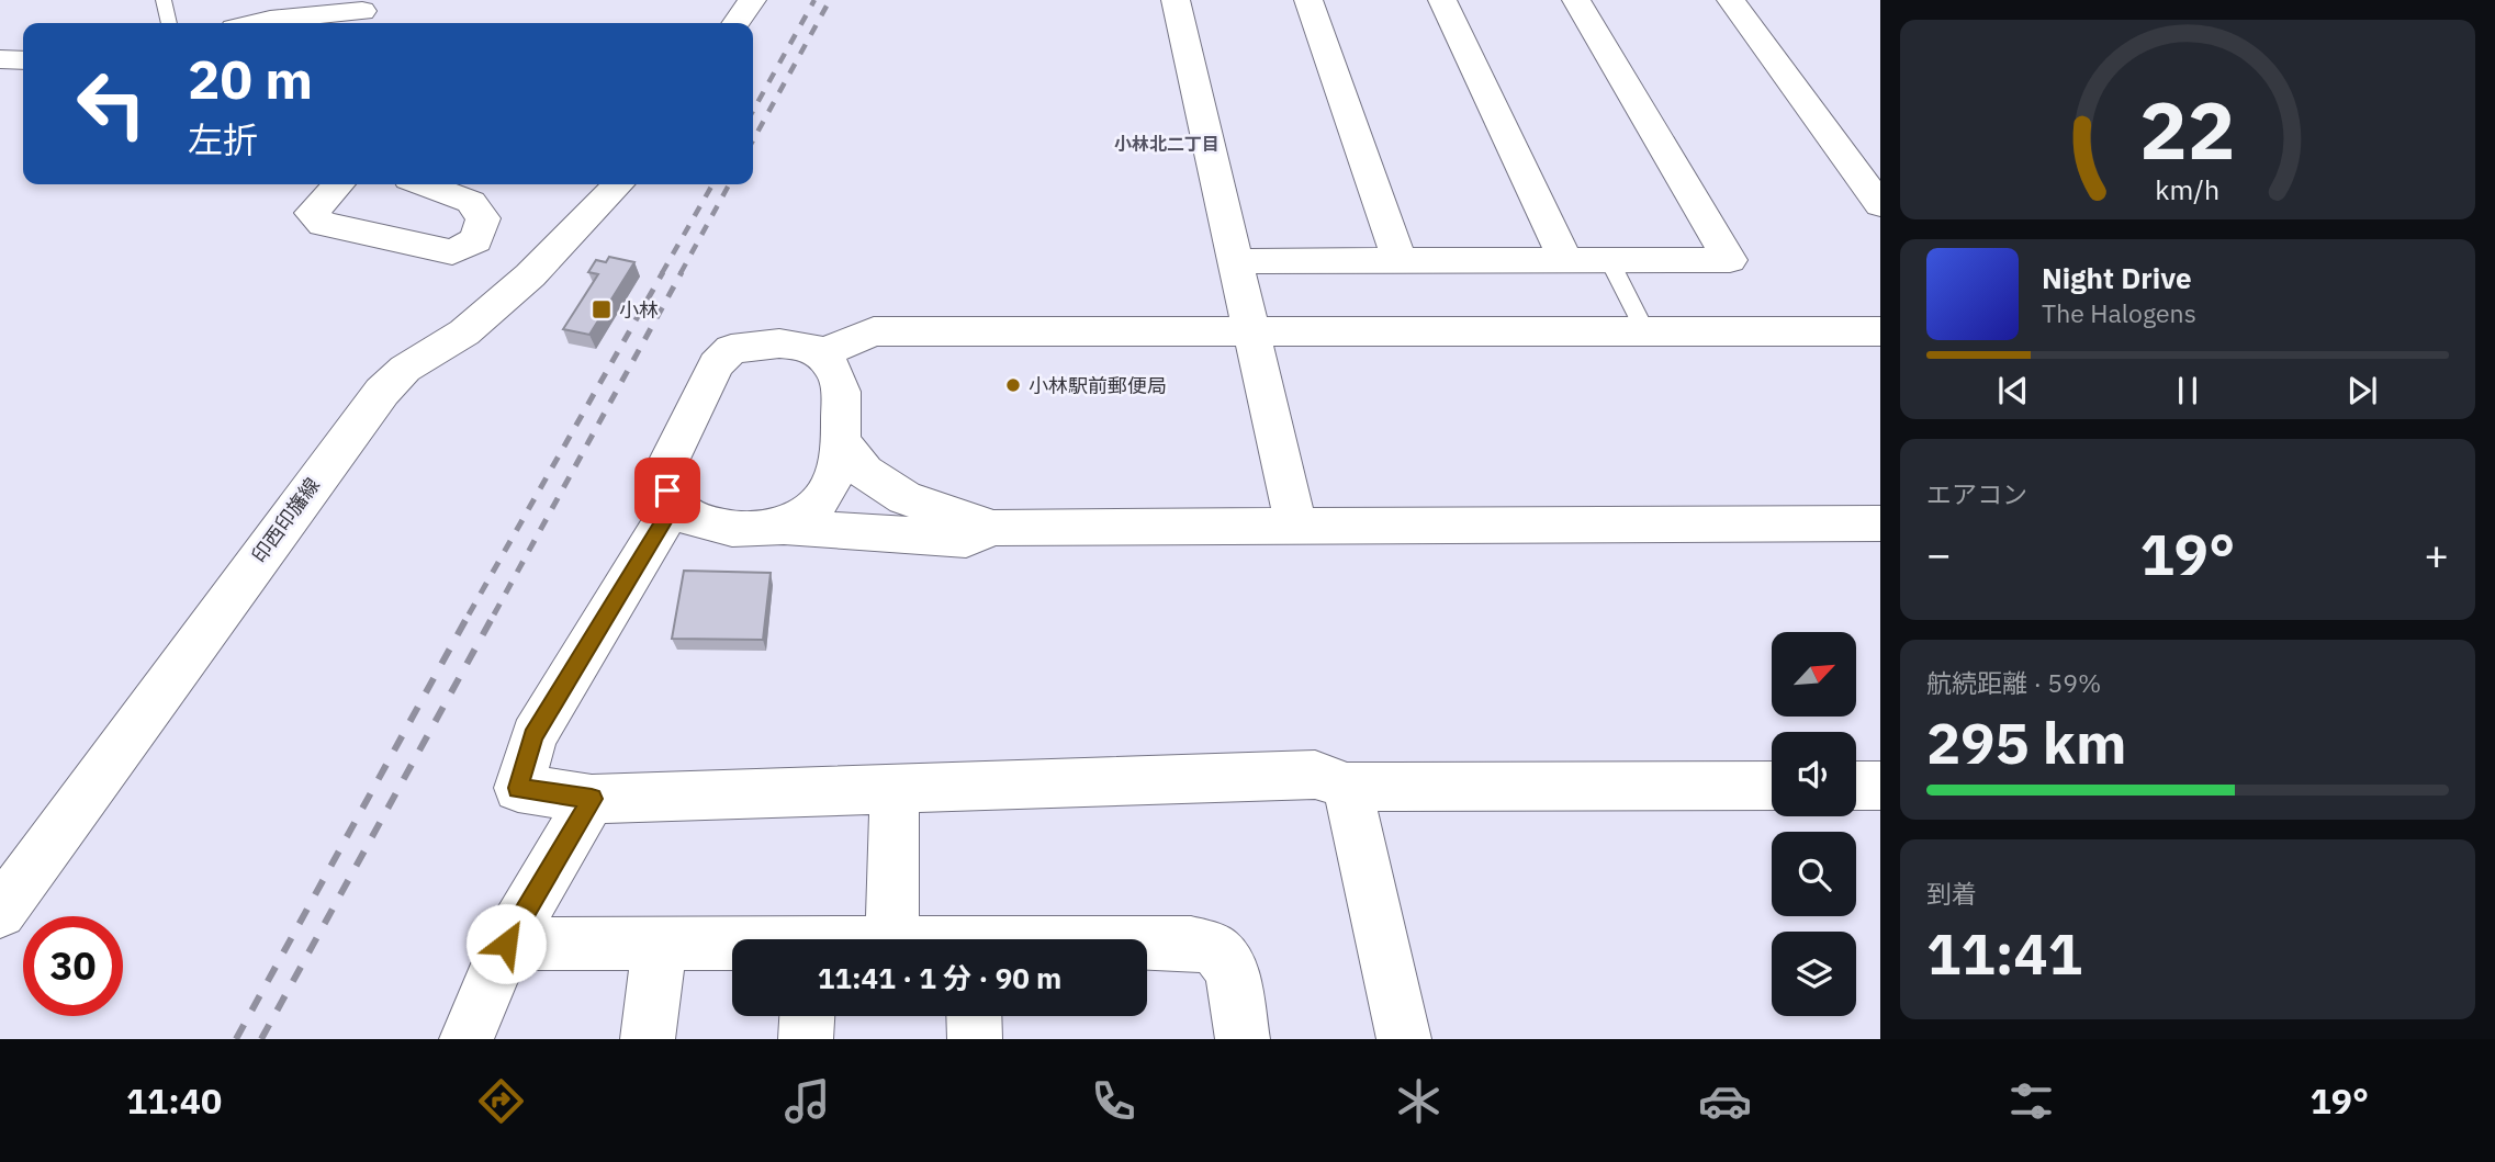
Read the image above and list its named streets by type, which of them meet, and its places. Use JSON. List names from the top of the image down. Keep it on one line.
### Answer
{"streets":{"street":["印西印旛線"]},"districts":["小林北二丁目"],"places":{"transit":["小林"],"other":["小林駅前郵便局"]},"north":"top right","page":{"turn":["20 m","左折"],"song":["Night Drive","The Halogens"],"tile":["エアコン",["航続距離 · 59%","295 km"],["到着","11:41"]],"heat":["−","19°","+"],"limit":"30","trip":"11:41 · 1 分 · 90 m","tabs":["11:40","19°"],"gauge":["22","km/h"]}}
